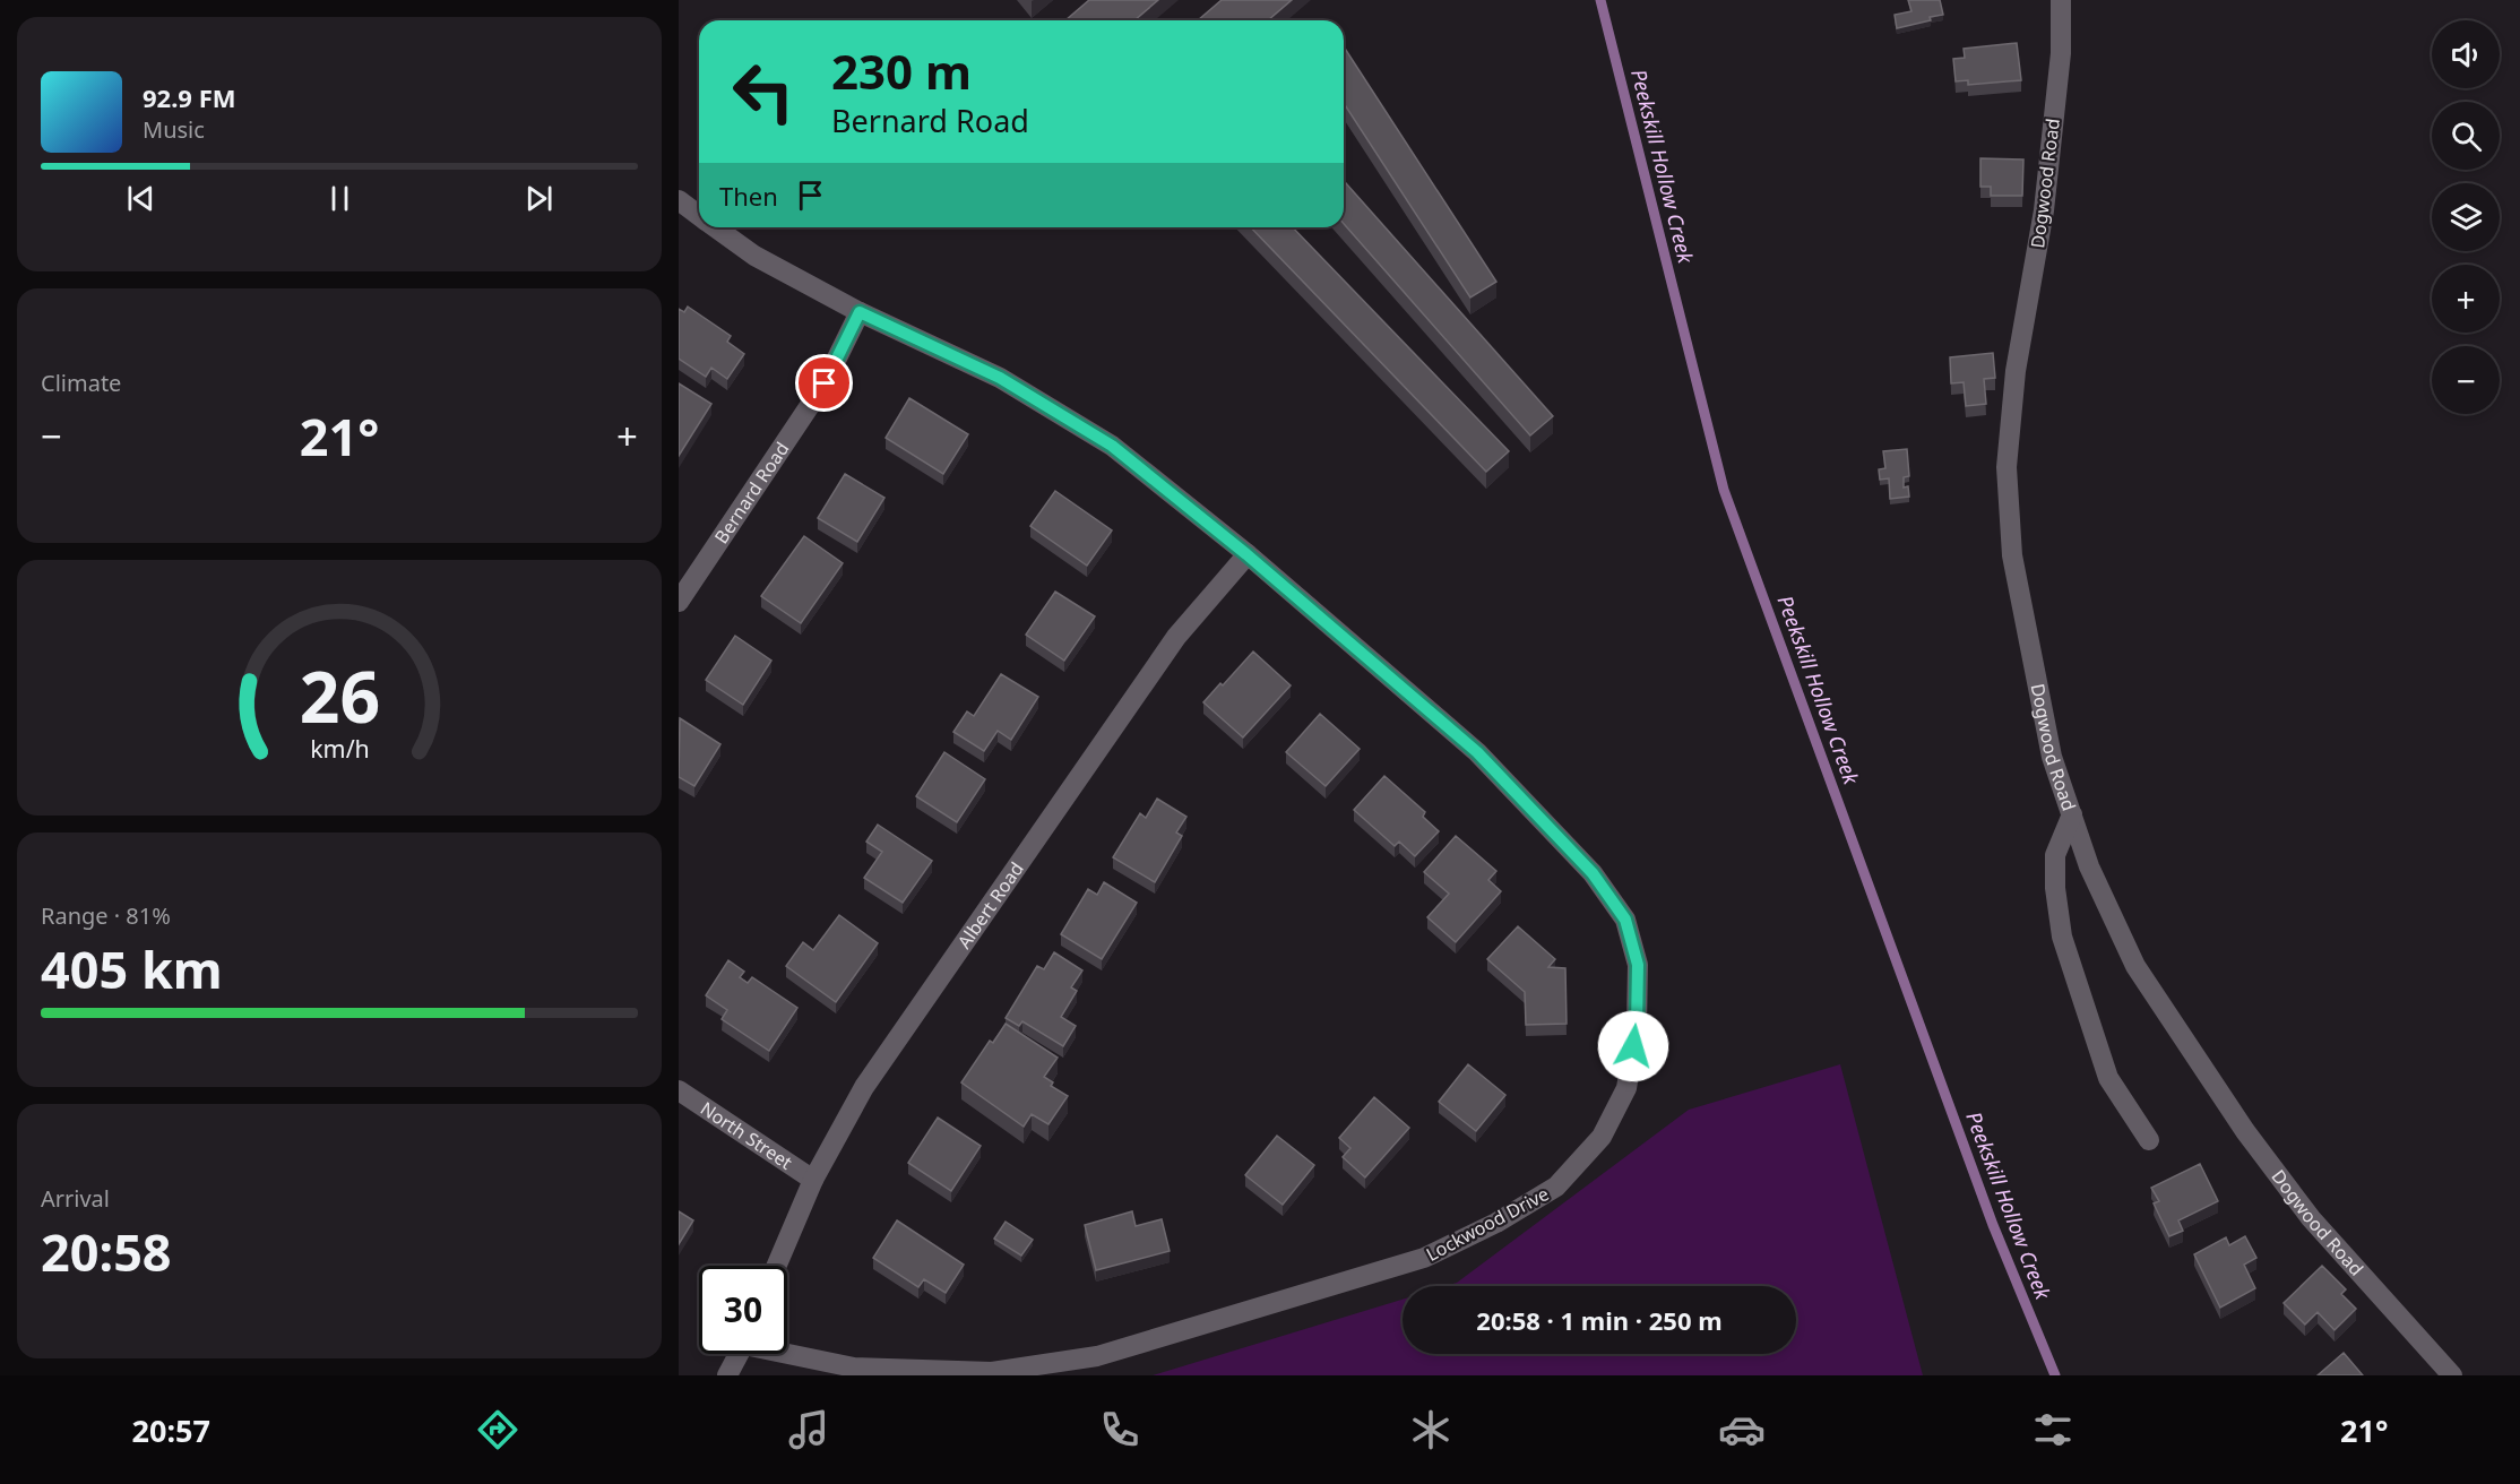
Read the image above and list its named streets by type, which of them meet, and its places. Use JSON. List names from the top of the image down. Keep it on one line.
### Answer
{"streets":{"street":["Dogwood Road","Bernard Road","Albert Road","North Street","Lockwood Drive"]},"crossings":[["Bernard Road","Lockwood Drive"],["Albert Road","North Street"],["Albert Road","Lockwood Drive"]],"water":["Peekskill Hollow Creek"],"page":{"map_buttons":["+","−"],"turn":["230 m","Bernard Road"],"song":["92.9 FM","Music"],"then":"Then","tile":["Climate",["Range · 81%","405 km"],["Arrival","20:58"]],"heat":["−","21°","+"],"limit":"30","trip":"20:58 · 1 min · 250 m","tabs":["20:57","21°"],"gauge":["26","km/h"]}}
